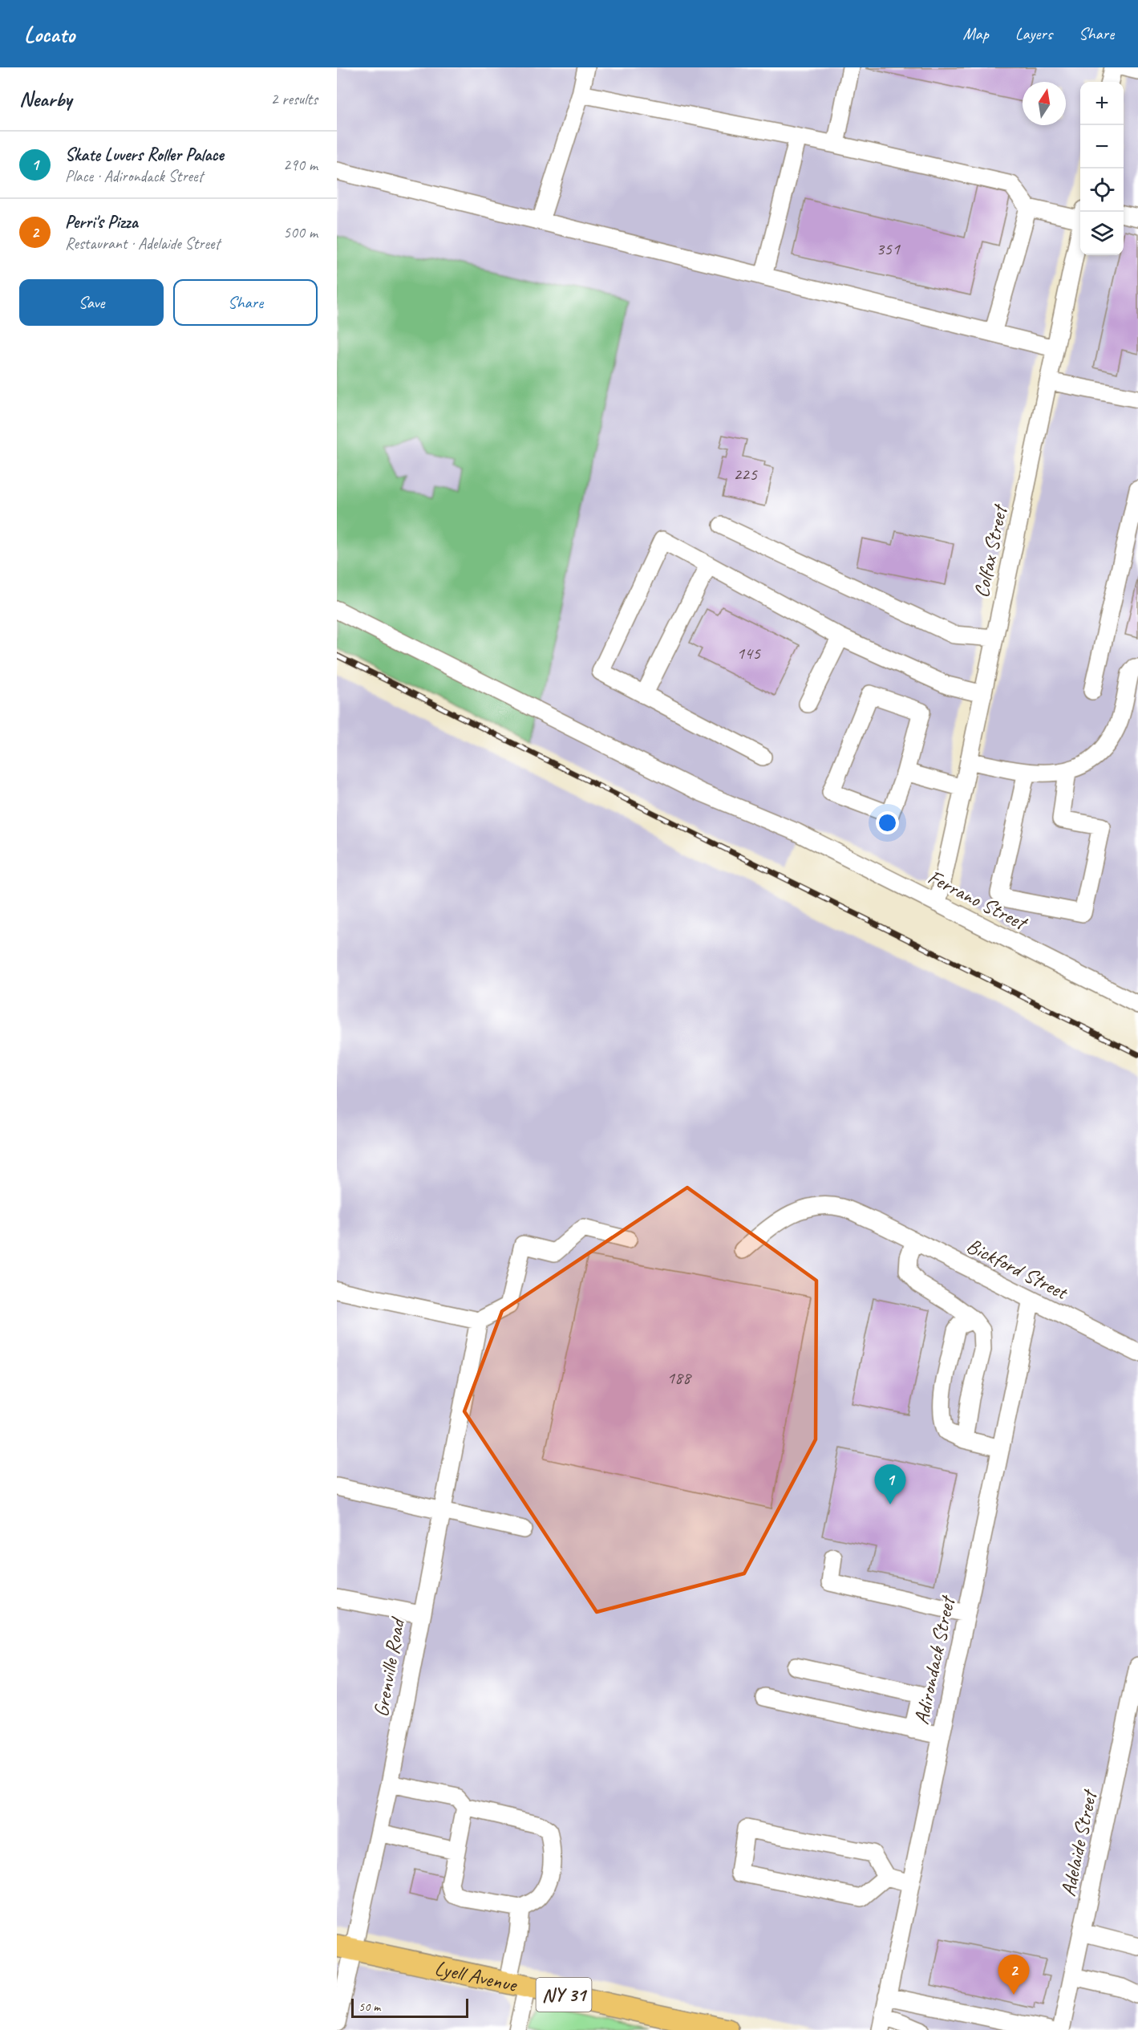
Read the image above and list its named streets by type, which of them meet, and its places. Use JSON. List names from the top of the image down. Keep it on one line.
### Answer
{"streets":{"main road":["Lyell Avenue","NY 31"],"street":["Colfax Street","Ferrano Street","Bickford Street","Adirondack Street","Grenville Road","Adelaide Street"]},"crossings":[["Colfax Street","Ferrano Street"],["Bickford Street","Adirondack Street"],["Grenville Road","Lyell Avenue"]],"house_numbers":["351","225","145","188"],"scale_bar":"50 m","north":"top","page":{"header":"Locato","nav":["Map","Layers","Share"],"heading":["Nearby","2 results"],"map_buttons":["+","−"],"list":[{"mark":"1","name":"Skate Luvers Roller Palace","note":"Place · Adirondack Street","value":"290 m"},{"mark":"2","name":"Perri's Pizza","note":"Restaurant · Adelaide Street","value":"500 m"}],"buttons":["Save","Share"],"pins":["1","2"],"scale":"50 m"}}
